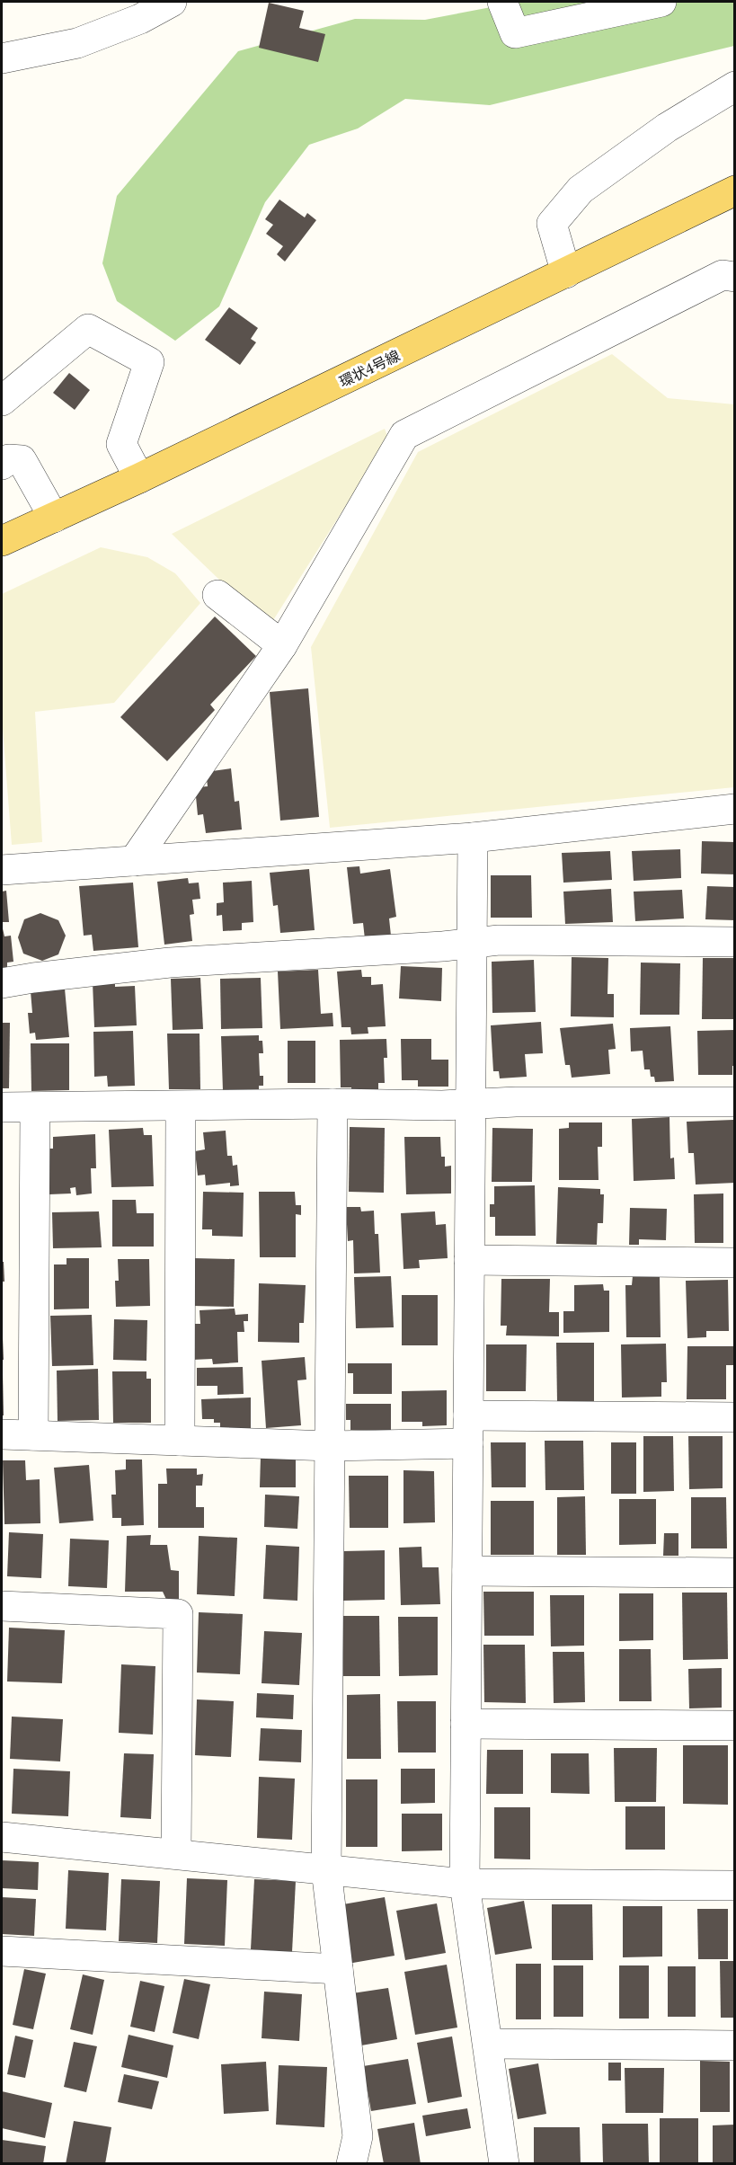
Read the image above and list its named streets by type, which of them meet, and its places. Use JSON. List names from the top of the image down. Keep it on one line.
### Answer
{"streets":{"main road":["環状4号線"]}}
